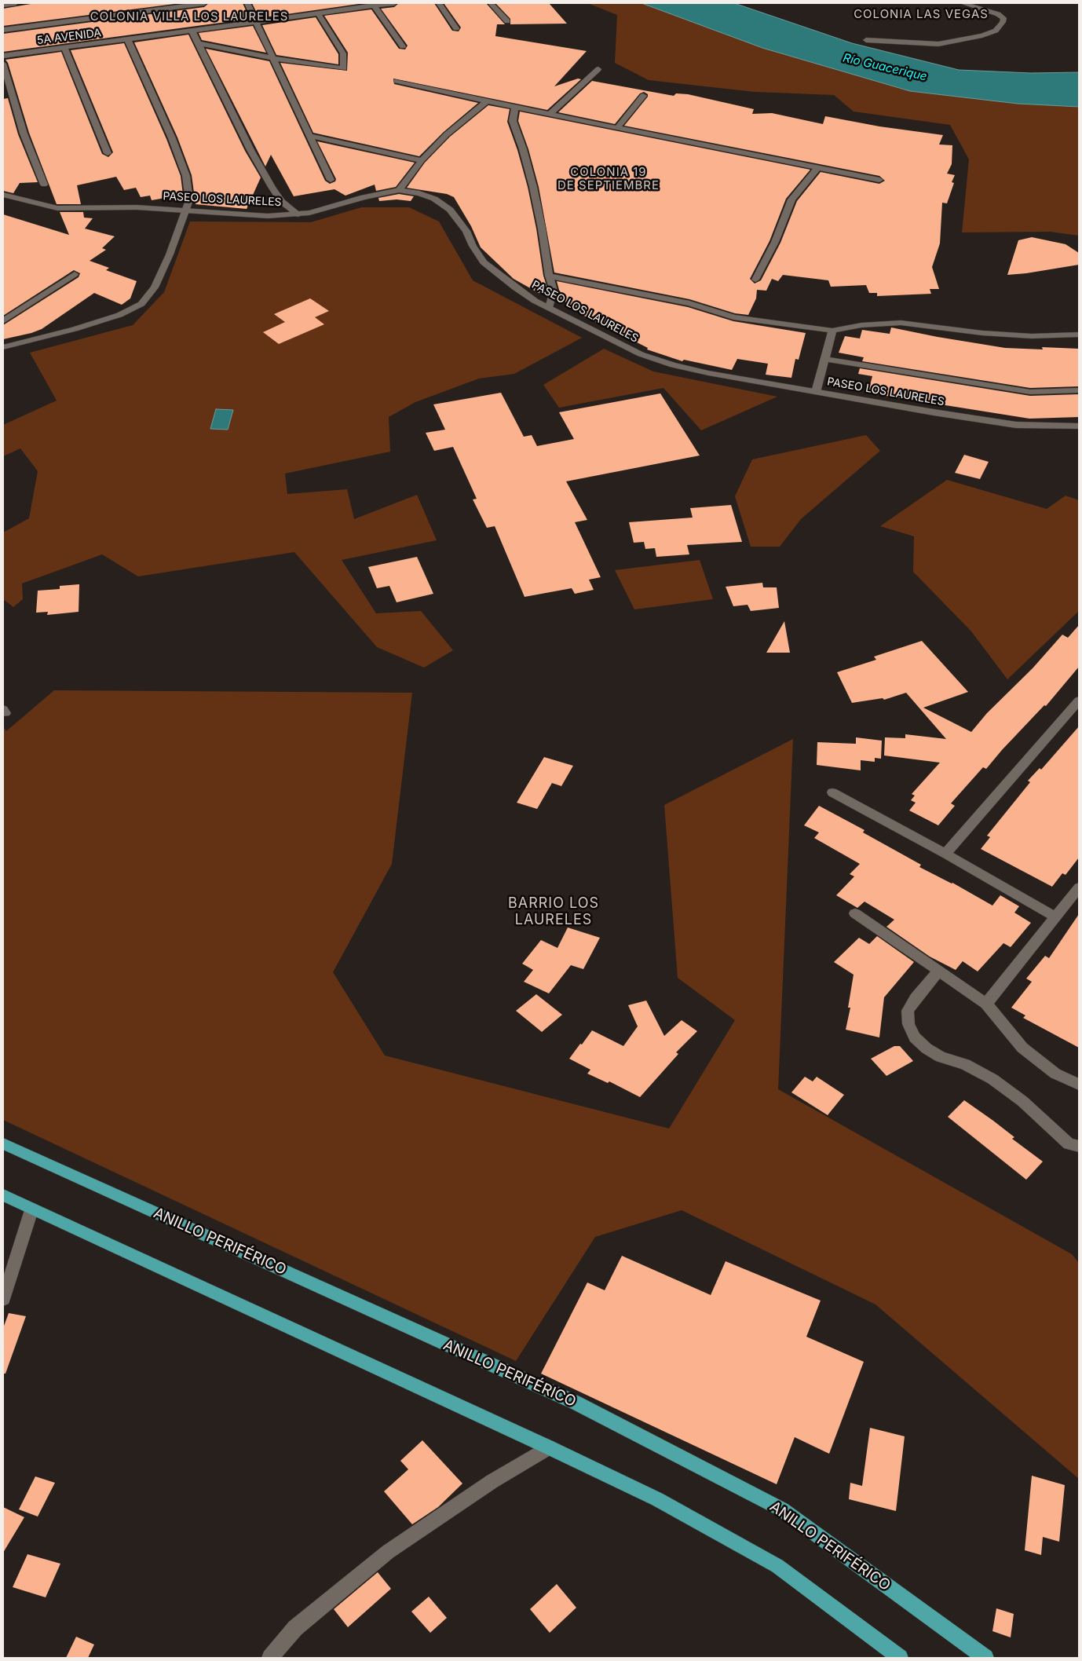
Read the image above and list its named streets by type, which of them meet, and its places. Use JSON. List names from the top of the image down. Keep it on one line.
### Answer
{"streets":{"highway":["ANILLO PERIFÉRICO"],"street":["5A AVENIDA","PASEO LOS LAURELES"]},"districts":["COLONIA LAS VEGAS","COLONIA VILLA LOS LAURELES","COLONIA 19 DE SEPTIEMBRE","BARRIO LOS LAURELES"],"water":["Río Guacerique"]}
